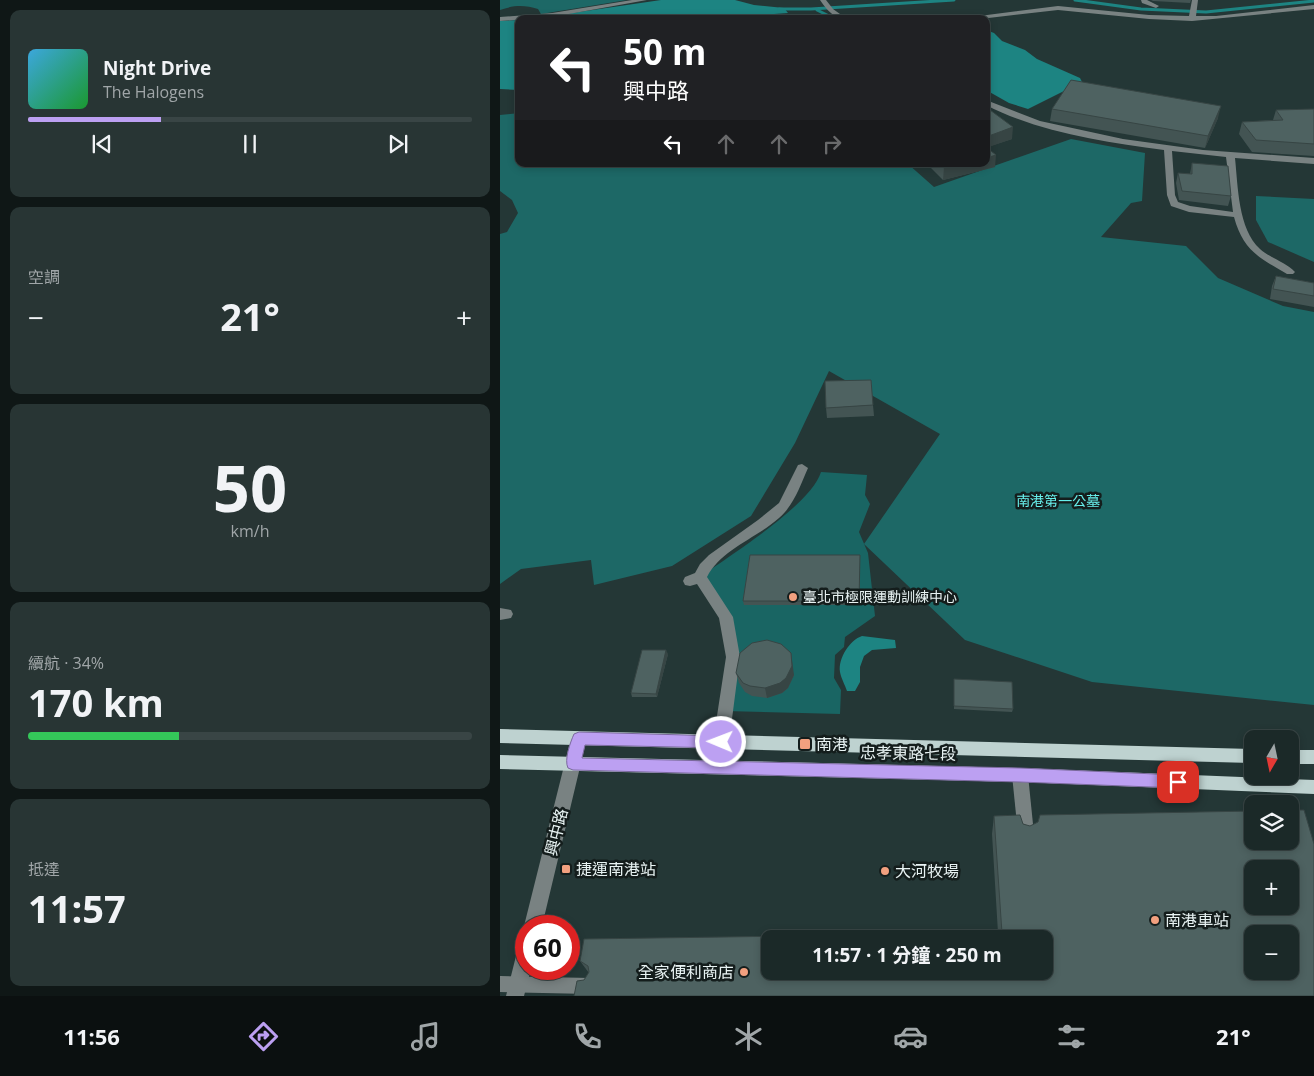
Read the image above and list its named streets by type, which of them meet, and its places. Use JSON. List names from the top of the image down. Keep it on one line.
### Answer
{"streets":{"main road":["忠孝東路七段"],"street":["興中路"]},"crossings":[["忠孝東路七段","興中路"]],"parks":["南港第一公墓"],"places":{"other":["臺北市極限運動訓練中心","大河牧場","南港車站","全家便利商店"],"transit":["南港","捷運南港站"]},"north":"bottom","page":{"turn":["50 m","興中路"],"song":["Night Drive","The Halogens"],"tile":["空調",["50","km/h"],["續航 · 34%","170 km"],["抵達","11:57"]],"heat":["−","21°","+"],"map_buttons":["+","−"],"limit":"60","trip":"11:57 · 1 分鐘 · 250 m","tabs":["11:56","21°"]}}
